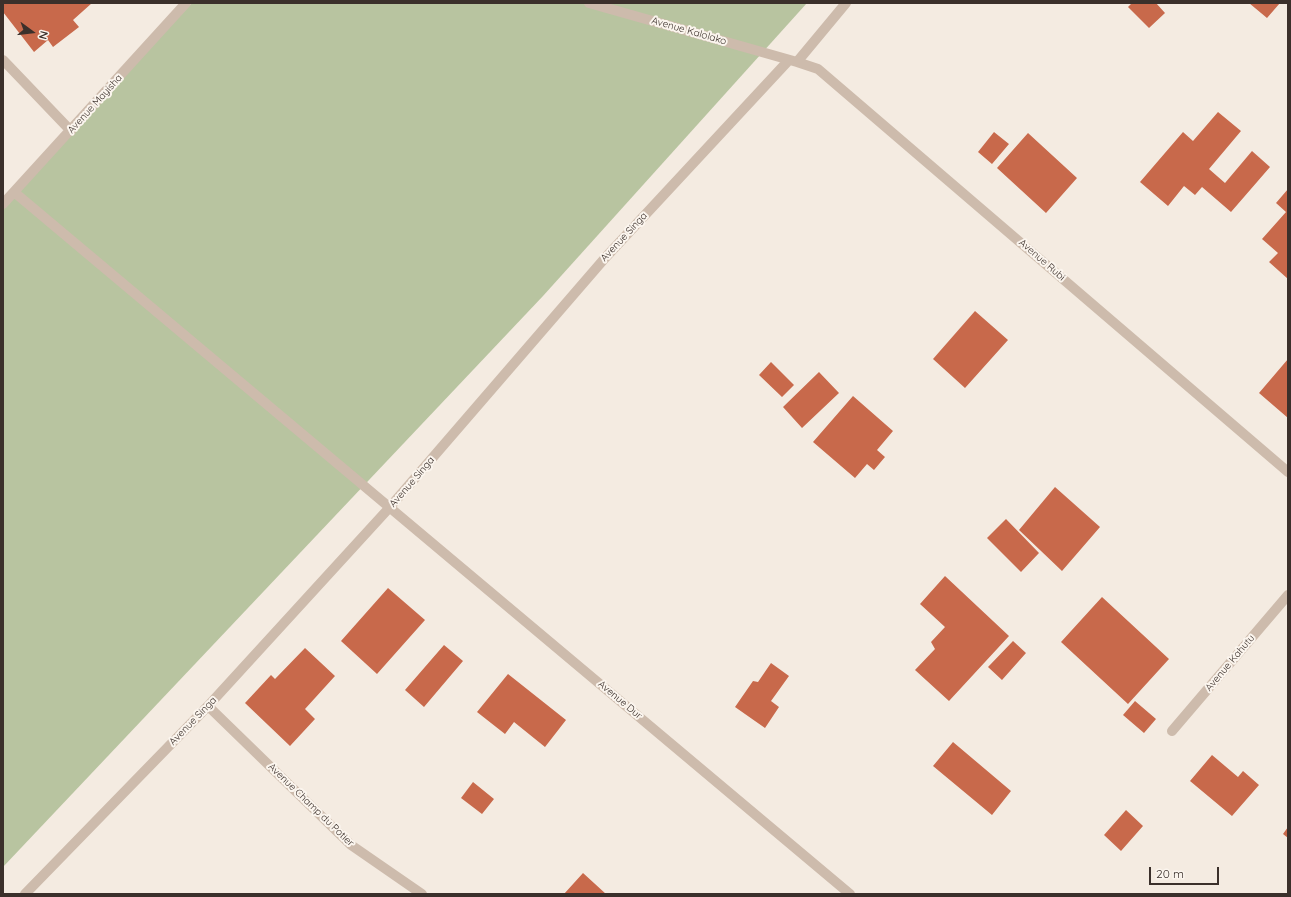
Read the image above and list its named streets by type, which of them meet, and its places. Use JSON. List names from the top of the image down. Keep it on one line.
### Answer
{"streets":{"street":["Avenue Kalolako","Avenue Mayisha","Avenue Singa","Avenue Rubi","Avenue Kahutu","Avenue Dur","Avenue Champ du Potier"]},"crossings":[["Avenue Kalolako","Avenue Singa"],["Avenue Kalolako","Avenue Rubi"],["Avenue Mayisha","Avenue Dur"],["Avenue Singa","Avenue Rubi"],["Avenue Singa","Avenue Dur"],["Avenue Singa","Avenue Champ du Potier"]],"scale_bar":"20 m","north":"right"}
